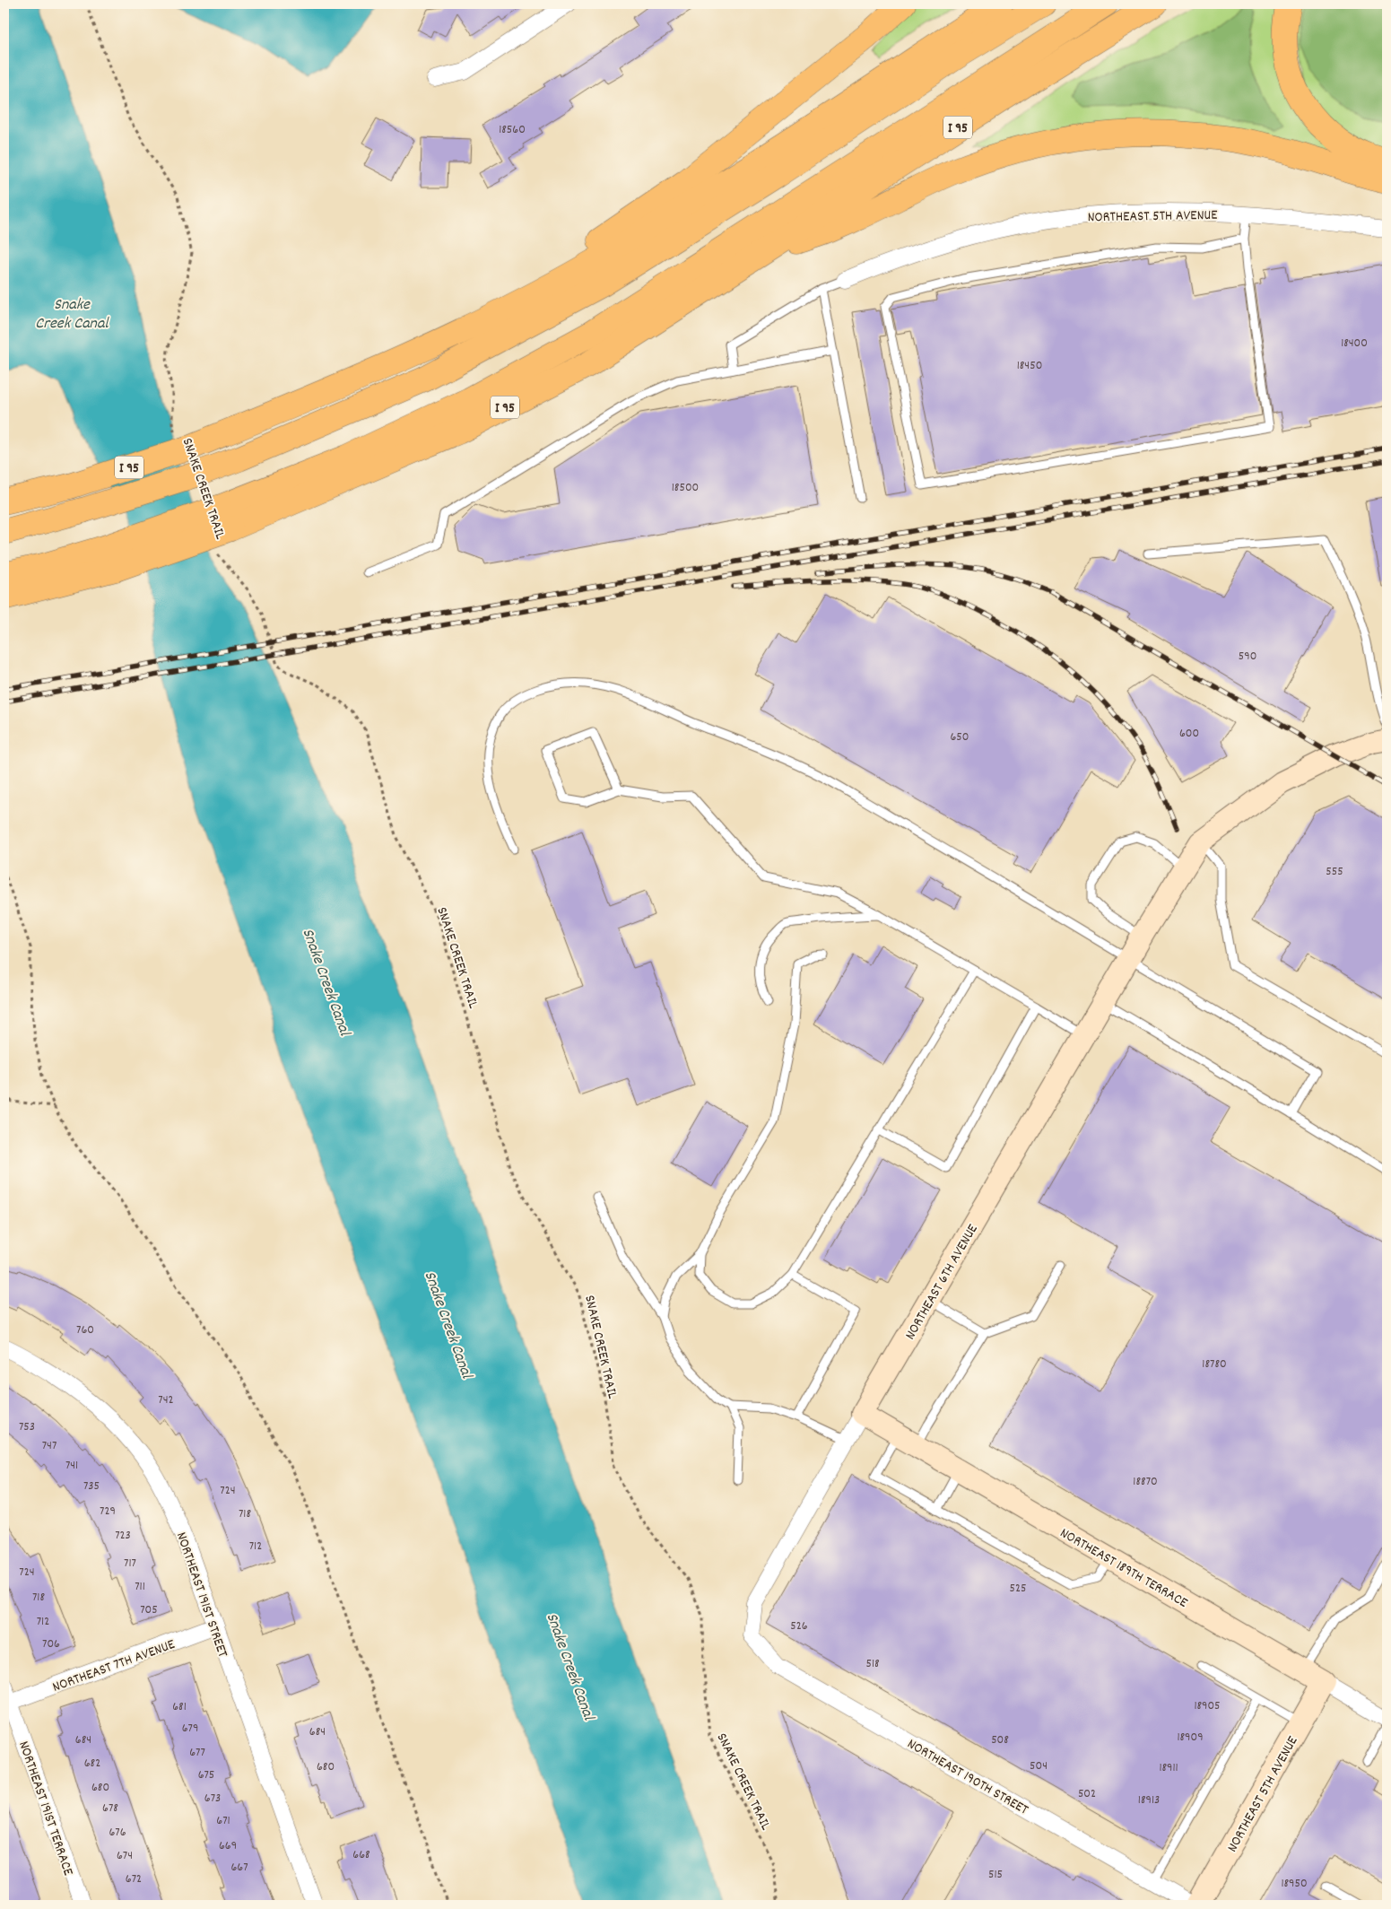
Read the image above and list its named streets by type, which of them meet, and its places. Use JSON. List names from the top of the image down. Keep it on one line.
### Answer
{"streets":{"highway":["I 95"],"street":["NORTHEAST 5TH AVENUE","NORTHEAST 6TH AVENUE","NORTHEAST 189TH TERRACE","NORTHEAST 191ST STREET","NORTHEAST 7TH AVENUE","NORTHEAST 190TH STREET","NORTHEAST 191ST TERRACE"],"path":["SNAKE CREEK TRAIL"]},"crossings":[["I 95","SNAKE CREEK TRAIL"],["NORTHEAST 5TH AVENUE","NORTHEAST 189TH TERRACE"],["NORTHEAST 5TH AVENUE","NORTHEAST 190TH STREET"],["NORTHEAST 6TH AVENUE","NORTHEAST 189TH TERRACE"],["NORTHEAST 6TH AVENUE","NORTHEAST 190TH STREET"],["NORTHEAST 191ST STREET","NORTHEAST 7TH AVENUE"],["NORTHEAST 7TH AVENUE","NORTHEAST 191ST TERRACE"]],"water":["Snake Creek Canal"],"house_numbers":["18560","18400","18450","18500","590","600","650","555","760","18780","742","753","747","741","18870","735","724","729","718","723","712","717","724","711","525","718","705","712","526","706","518","18905","681","679","684","18909","684","508","677","682","504","680","18911","675","680","502","673","18913","678","671","676","669","668","674","667","515","672","18950"]}
